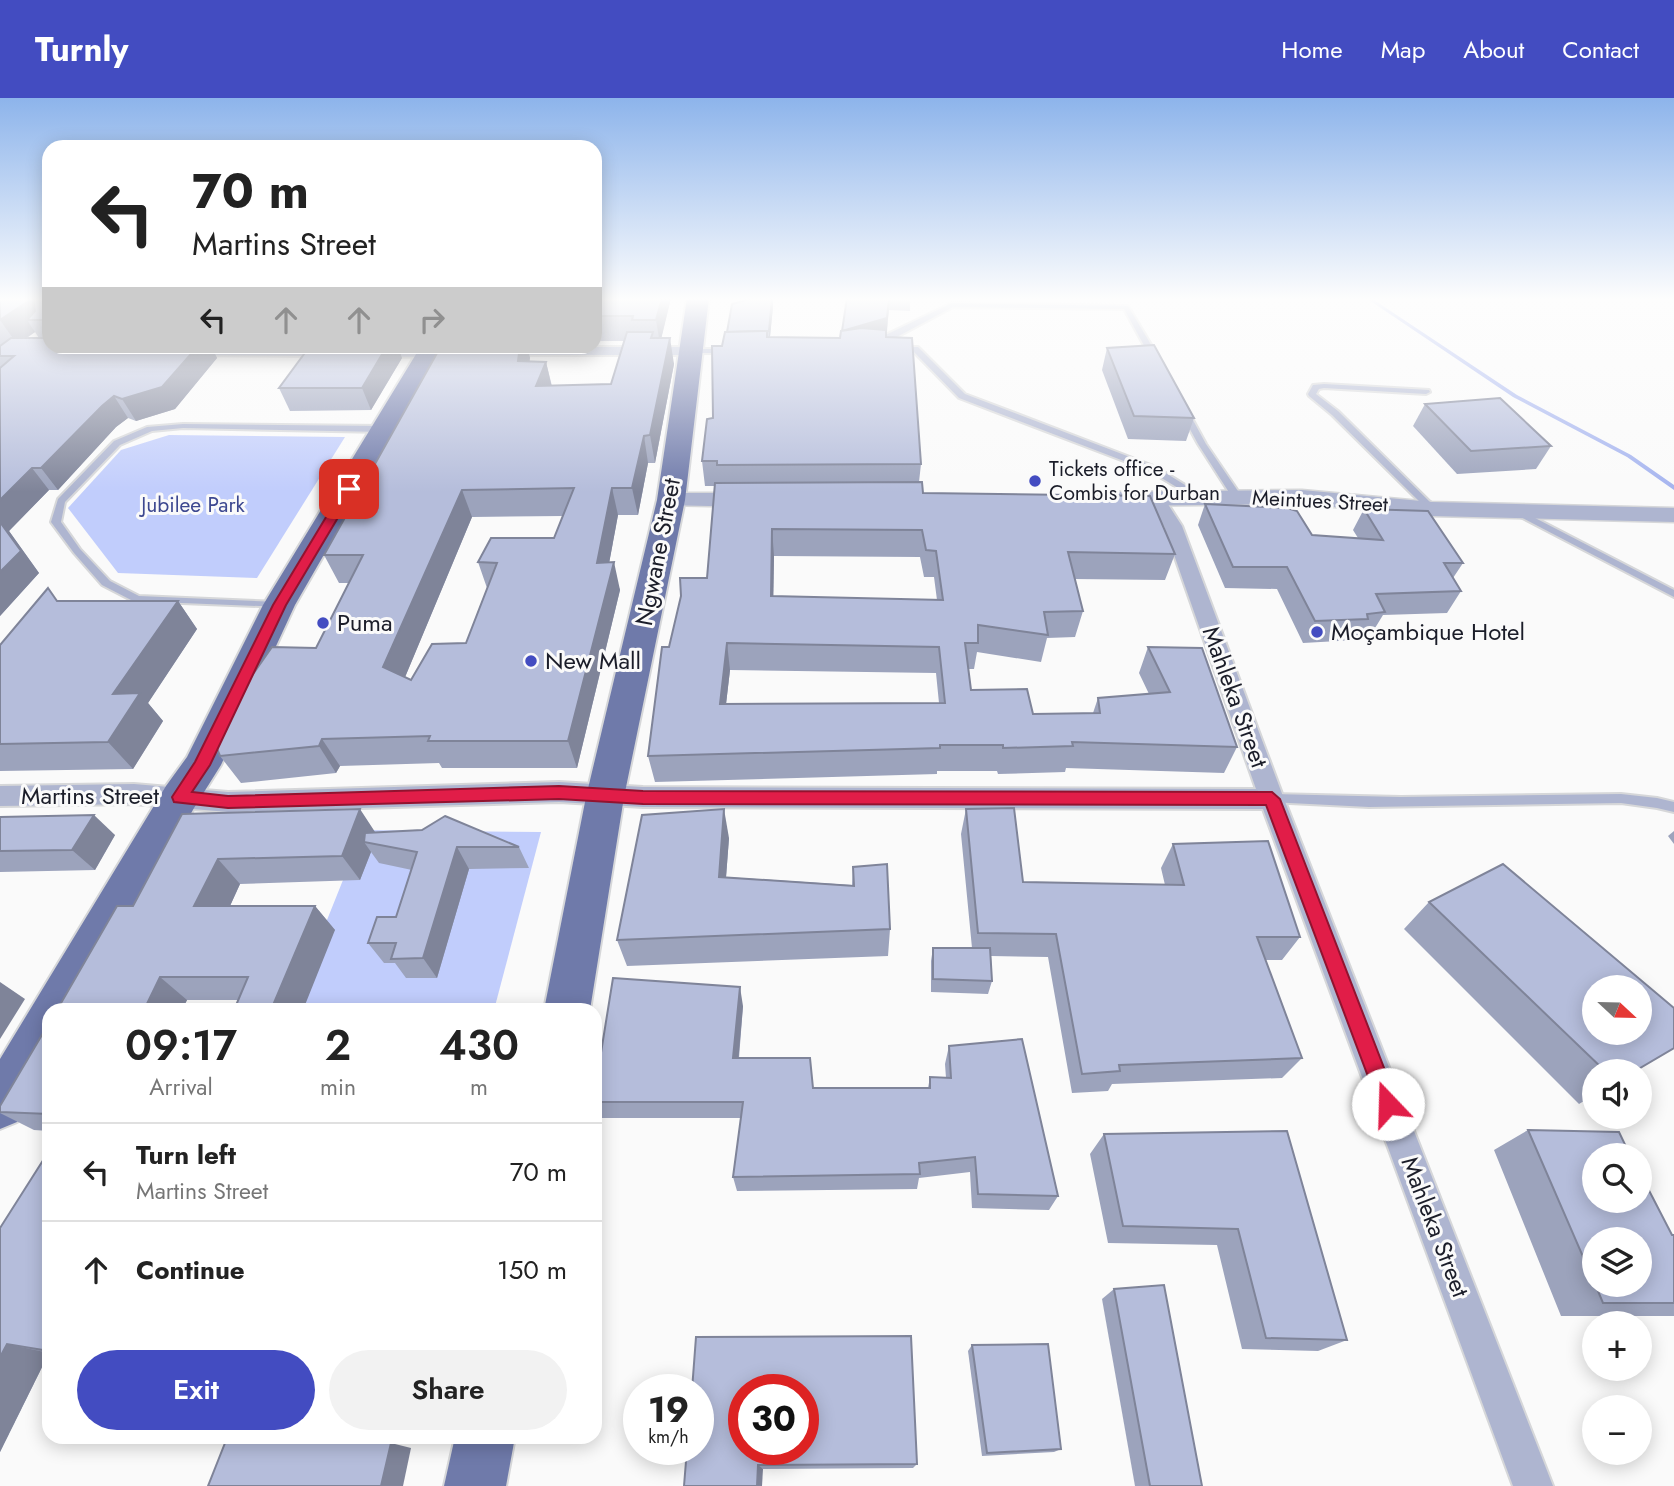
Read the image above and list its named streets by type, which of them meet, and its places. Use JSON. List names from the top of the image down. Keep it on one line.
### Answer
{"streets":{"main road":["Ngwane Street"],"street":["Meintues Street","Mahleka Street","Martins Street"]},"crossings":[["Meintues Street","Mahleka Street"],["Ngwane Street","Martins Street"]],"parks":["Jubilee Park"],"places":["Tickets office - Combis for Durban","Puma","Moçambique Hotel","New Mall"],"north":"right","page":{"header":"Turnly","nav":["Home","Map","About","Contact"],"turn":["70 m","Martins Street"],"map_buttons":["+","−"],"eta":["09:17","Arrival","2","min","430","m"],"list":[{"name":"Turn left","note":"Martins Street","value":"70 m"},{"name":"Continue","value":"150 m"}],"buttons":["Exit","Share"],"speed":"19 km/h","limit":"30"}}
